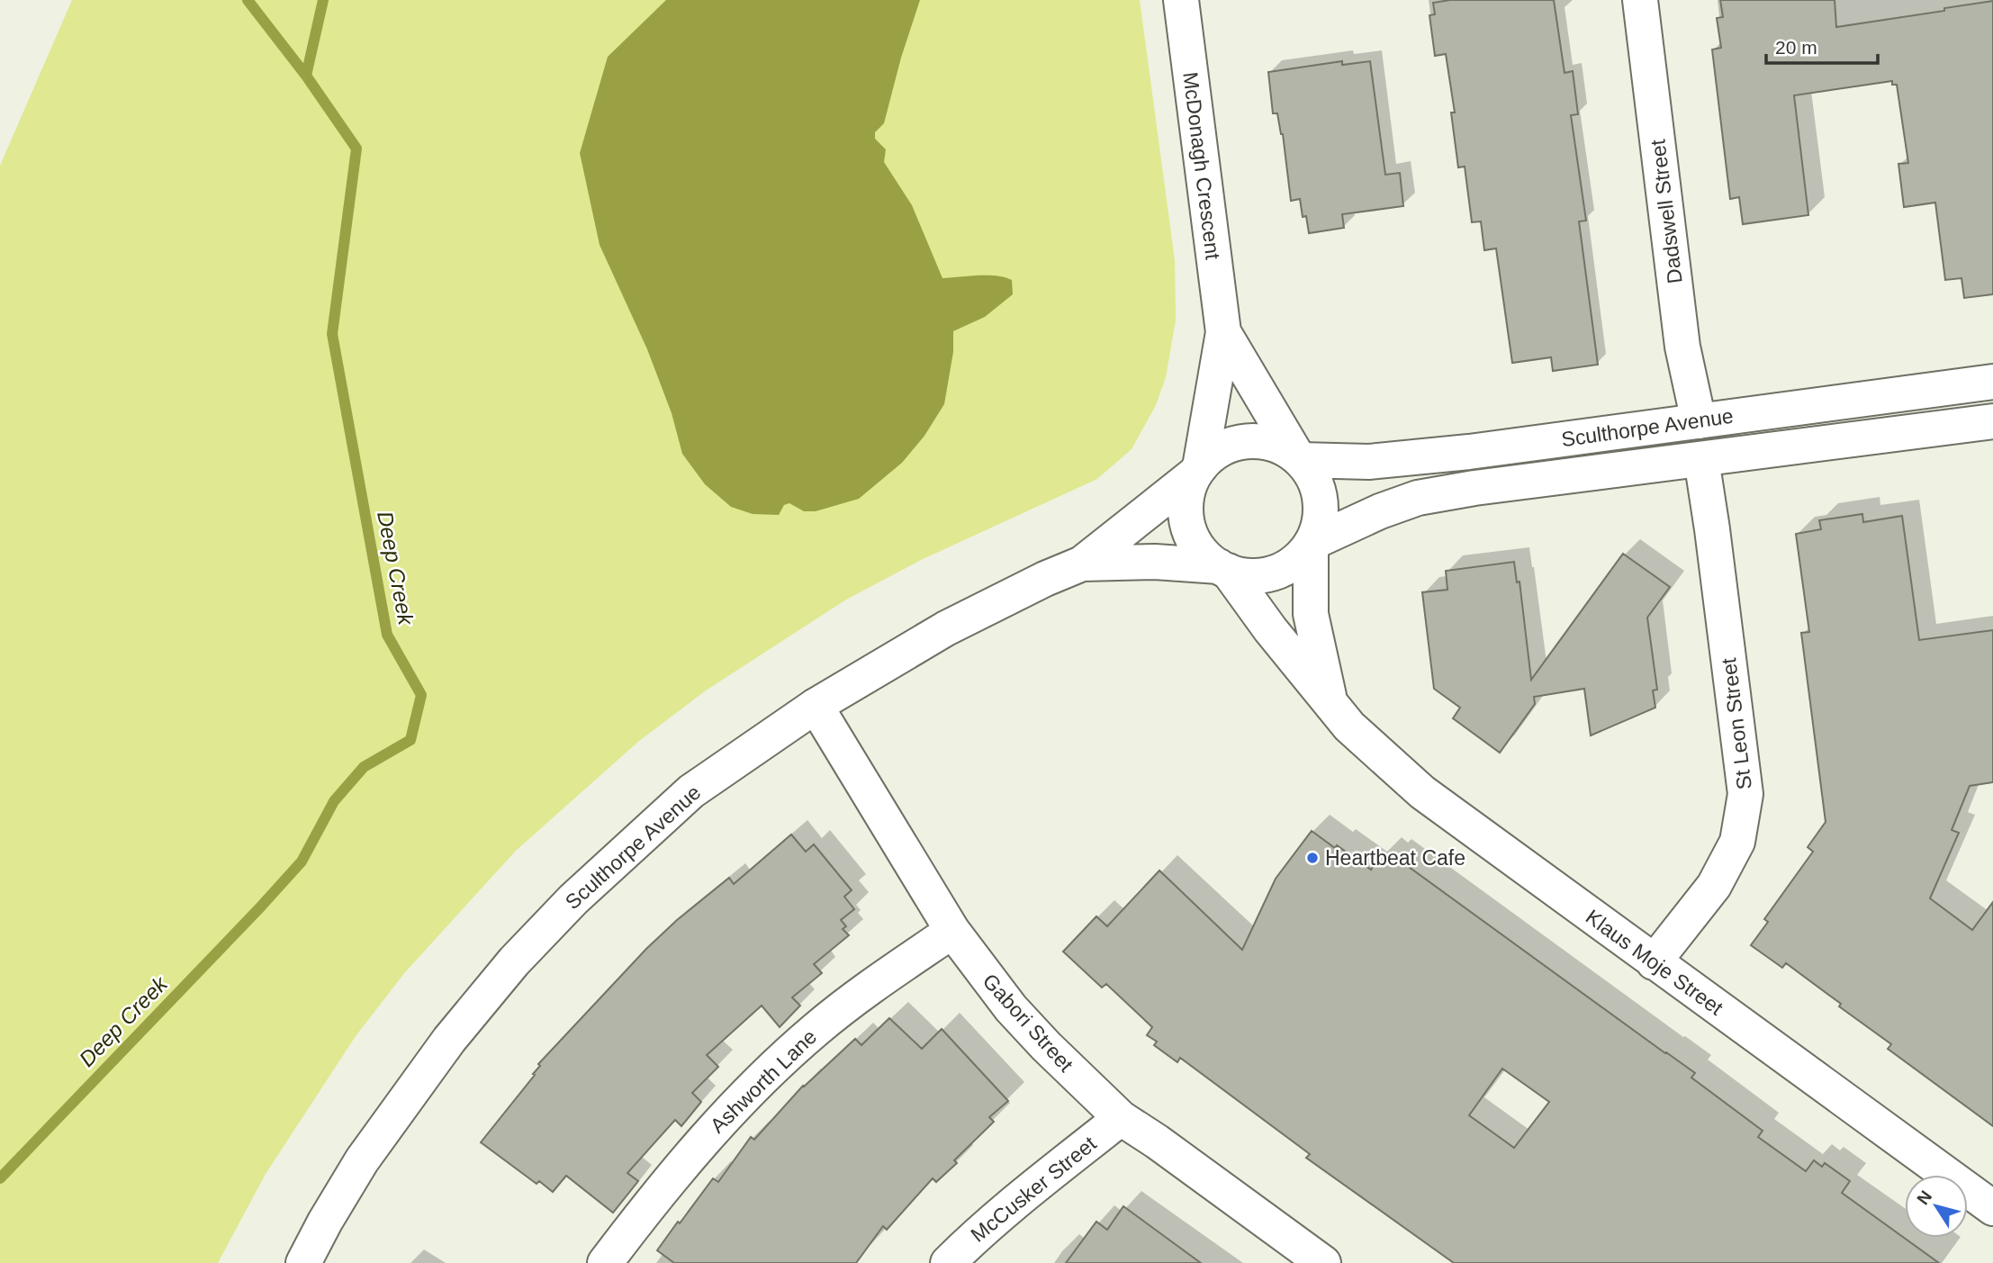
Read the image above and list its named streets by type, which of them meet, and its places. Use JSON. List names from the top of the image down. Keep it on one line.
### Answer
{"streets":{"street":["McDonagh Crescent","Dadswell Street","Sculthorpe Avenue","St Leon Street","Klaus Moje Street","Gabori Street","Ashworth Lane","McCusker Street"]},"crossings":[["McDonagh Crescent","Sculthorpe Avenue"],["McDonagh Crescent","Klaus Moje Street"],["Dadswell Street","Sculthorpe Avenue"],["Sculthorpe Avenue","St Leon Street"],["Sculthorpe Avenue","Klaus Moje Street"],["Sculthorpe Avenue","Gabori Street"],["St Leon Street","Klaus Moje Street"],["Gabori Street","Ashworth Lane"],["Gabori Street","McCusker Street"]],"water":["Deep Creek"],"places":["Heartbeat Cafe"],"scale_bar":"20 m","north":"top left"}
